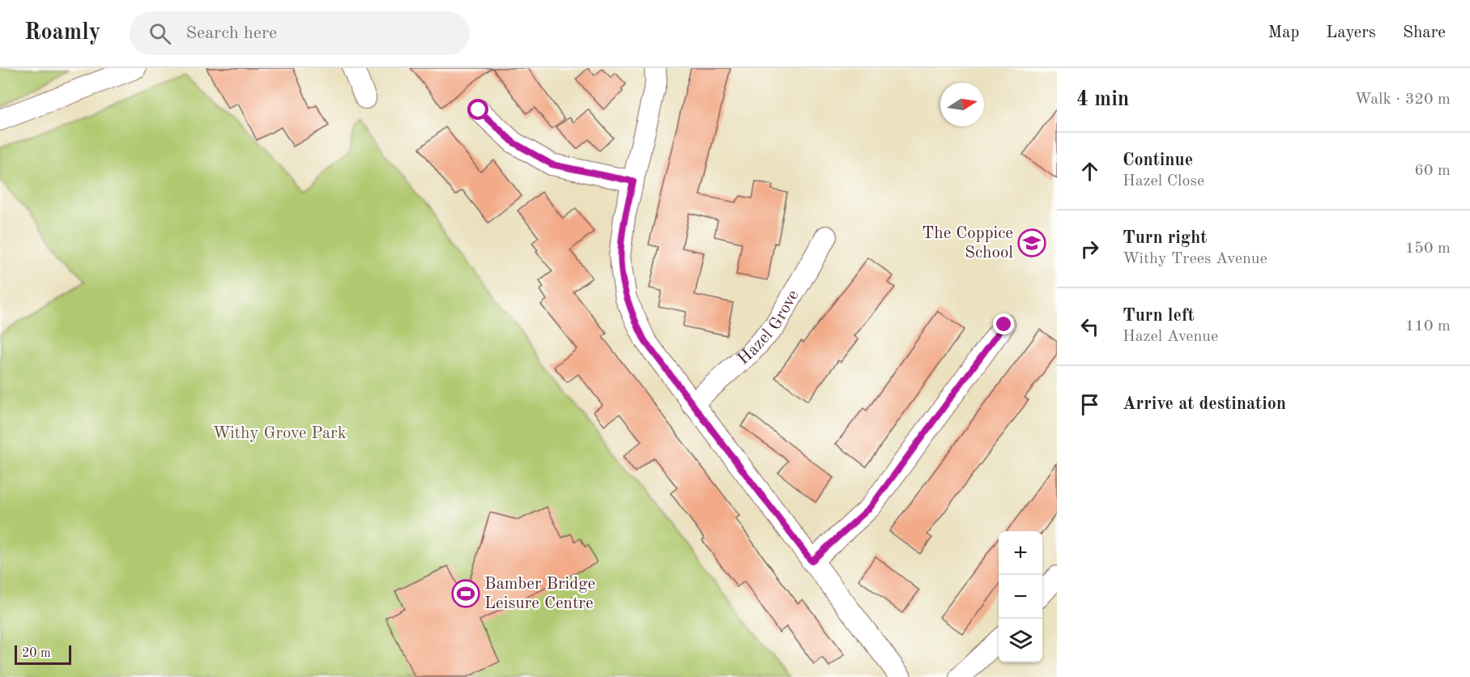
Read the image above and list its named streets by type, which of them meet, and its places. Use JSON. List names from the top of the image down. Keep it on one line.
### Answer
{"streets":{"street":["Hazel Grove"]},"parks":["Withy Grove Park"],"places":{"school or university":["The Coppice School"],"sports":["Bamber Bridge Leisure Centre"]},"scale_bar":"20 m","north":"right","page":{"header":"Roamly","search":"Search here","nav":["Map","Layers","Share"],"heading":["4 min","Walk · 320 m"],"list":[["Continue","Hazel Close","60 m"],["Turn right","Withy Trees Avenue","150 m"],["Turn left","Hazel Avenue","110 m"],"Arrive at destination"],"map_buttons":["+","−"],"scale":"20 m"}}
